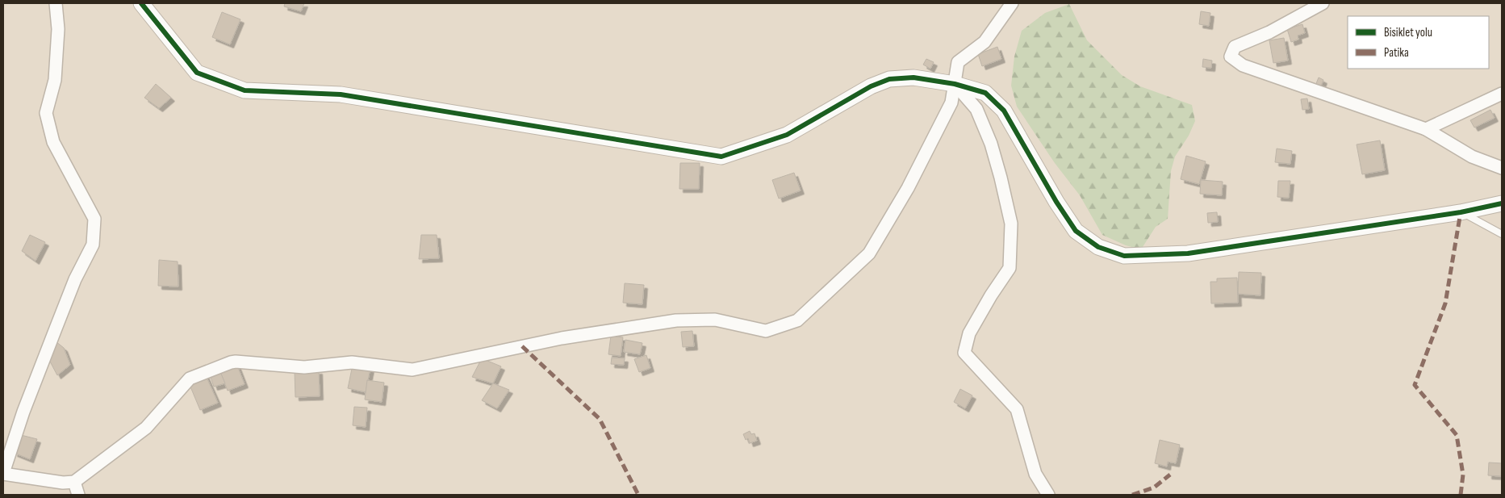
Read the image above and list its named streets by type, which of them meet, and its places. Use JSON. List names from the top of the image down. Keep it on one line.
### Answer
{"legend":["Bisiklet yolu","Patika"]}
